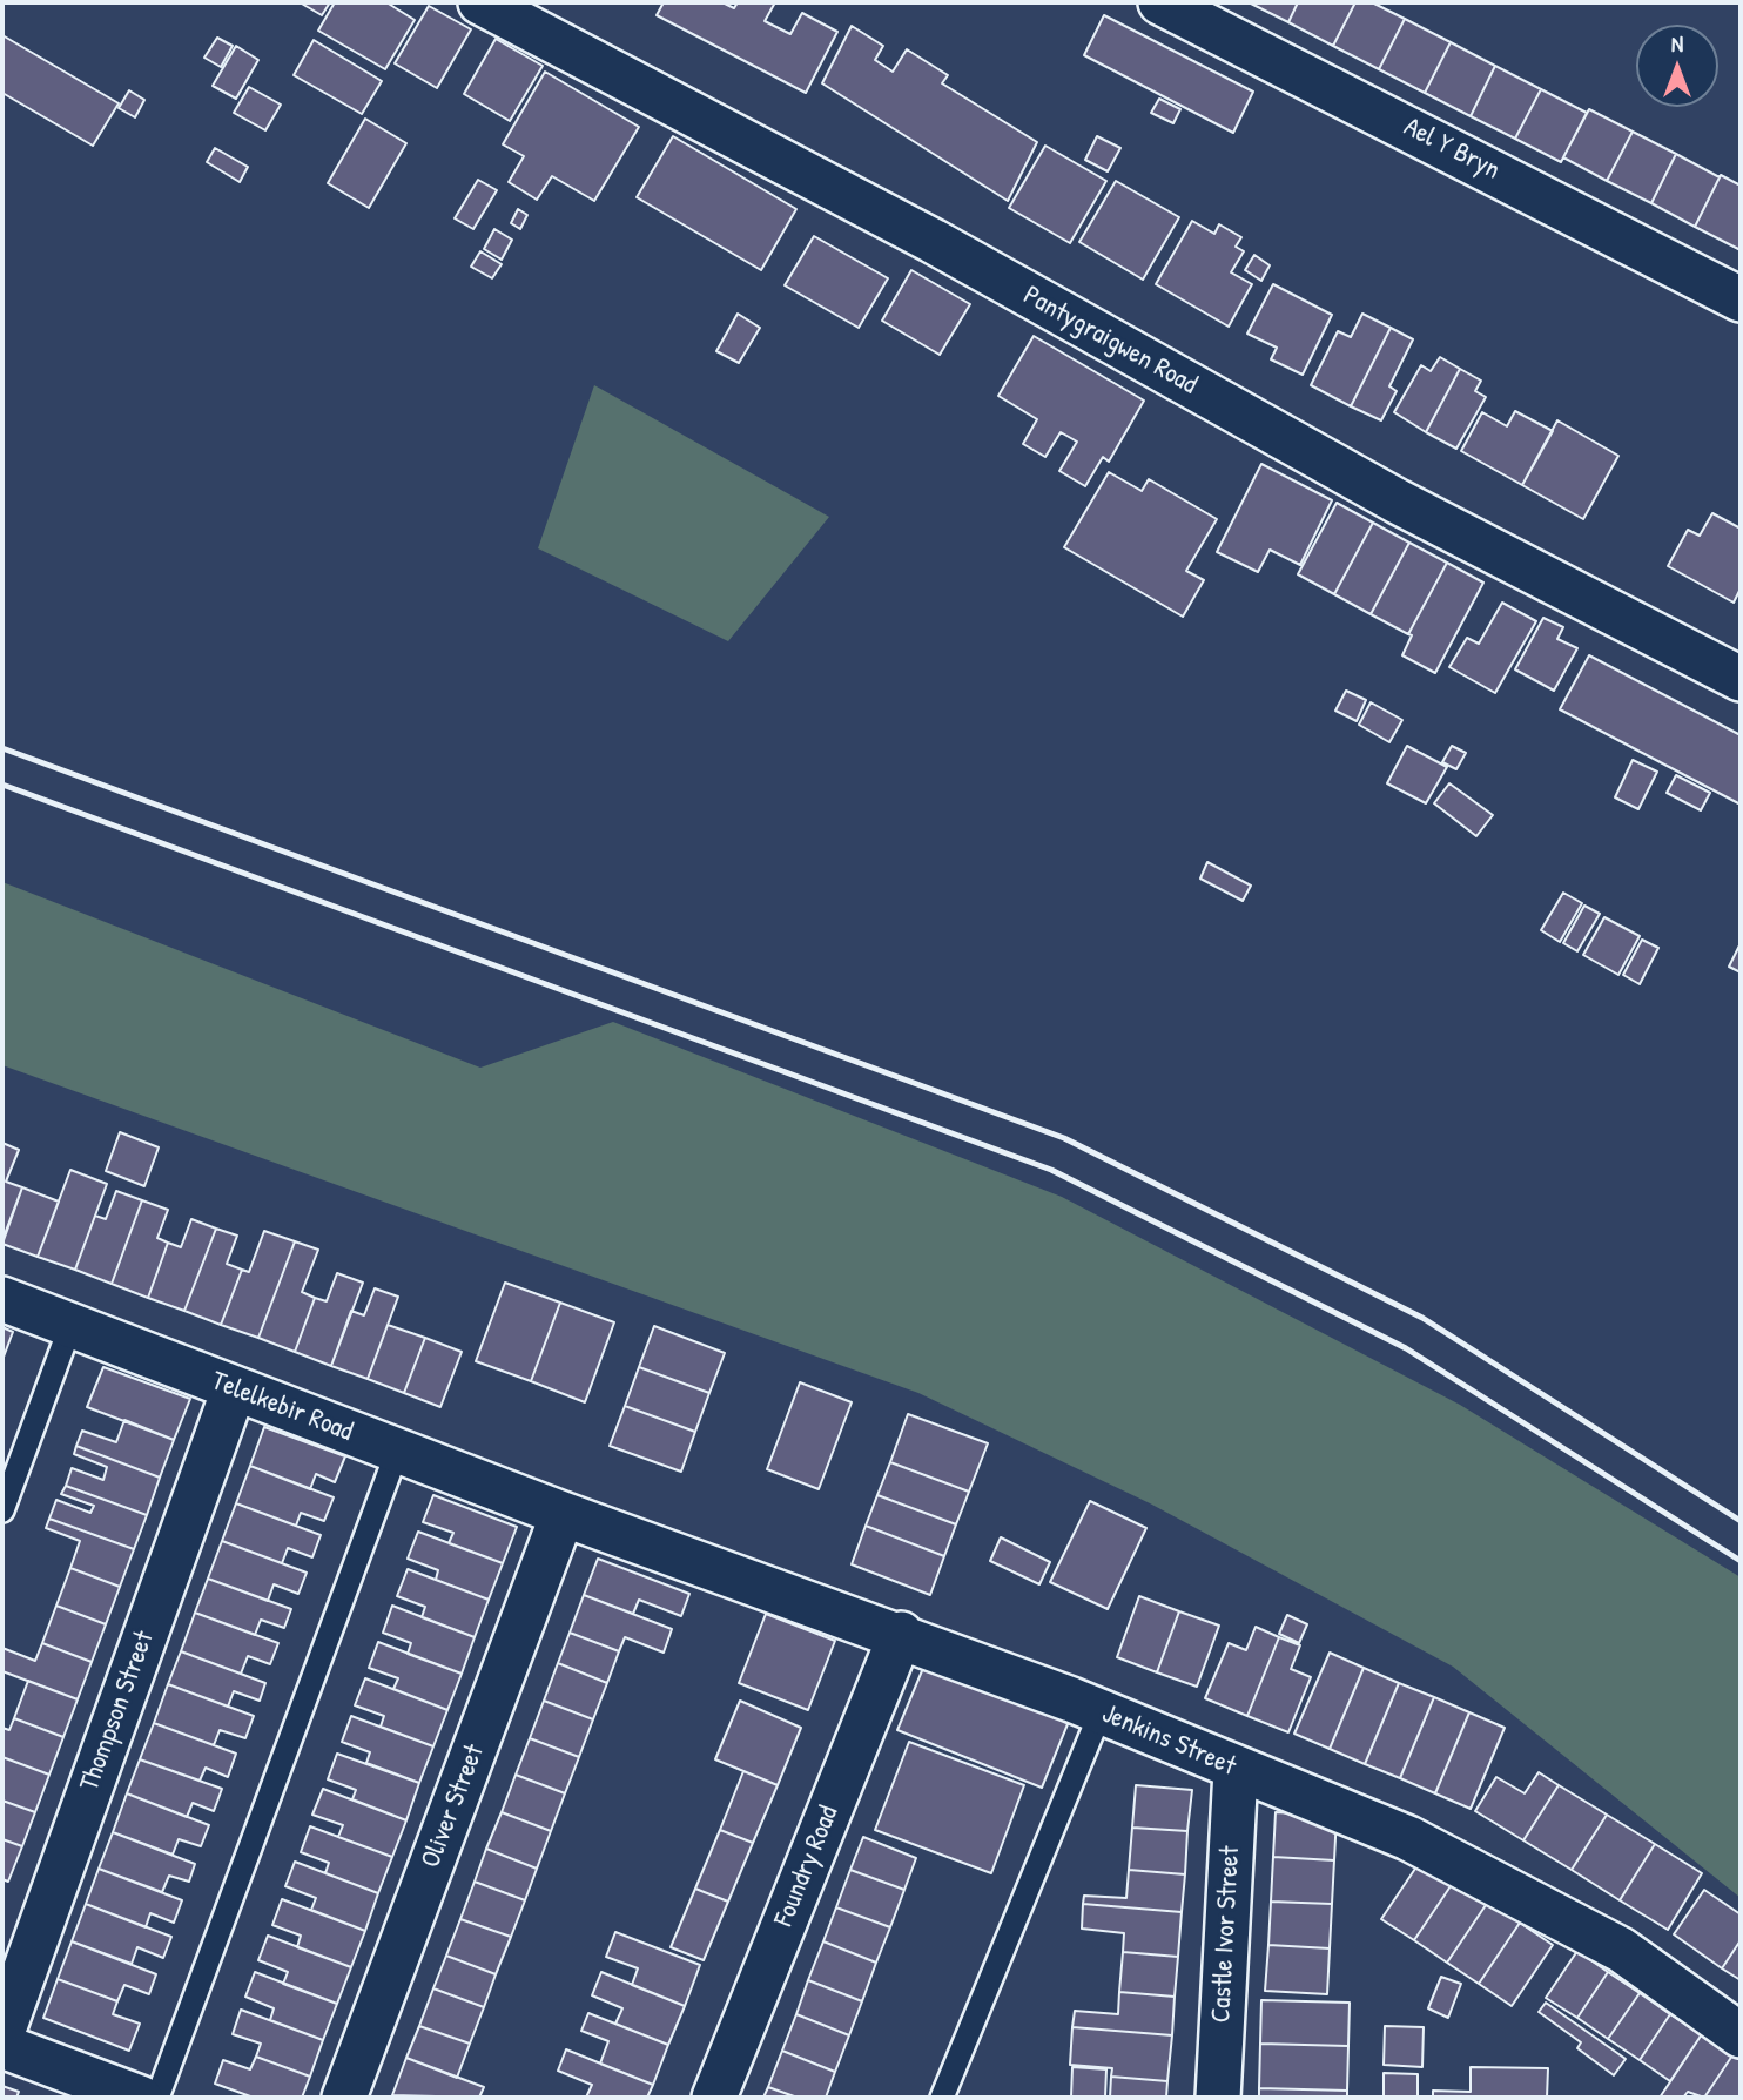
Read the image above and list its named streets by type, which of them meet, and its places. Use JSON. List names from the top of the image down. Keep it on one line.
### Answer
{"streets":{"street":["Ael Y Bryn","Pantygraigwen Road","Telelkebir Road","Thompson Street","Jenkins Street","Oliver Street","Foundry Road","Castle Ivor Street"]},"crossings":[["Telelkebir Road","Thompson Street"],["Telelkebir Road","Jenkins Street"],["Telelkebir Road","Oliver Street"],["Jenkins Street","Oliver Street"],["Jenkins Street","Foundry Road"],["Jenkins Street","Castle Ivor Street"]],"north":"top"}
